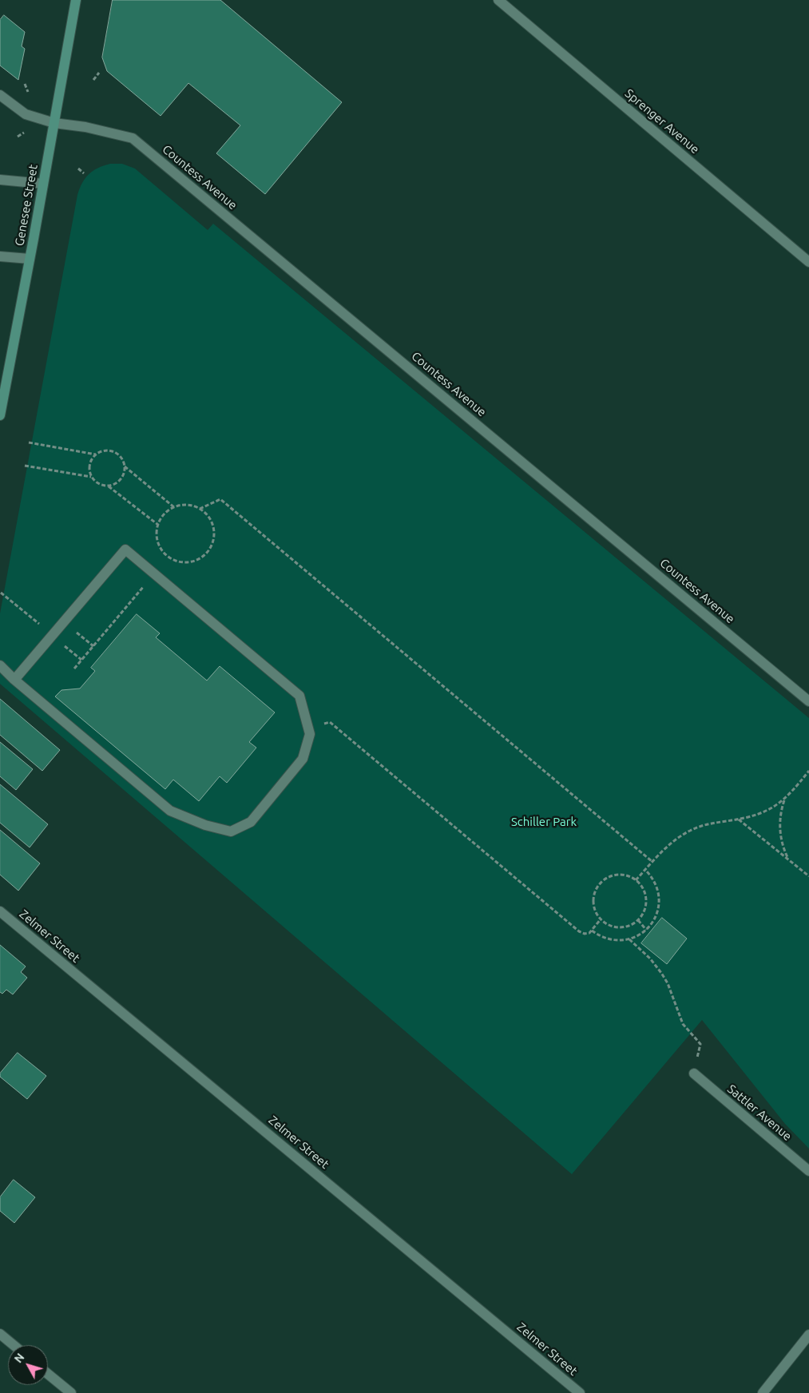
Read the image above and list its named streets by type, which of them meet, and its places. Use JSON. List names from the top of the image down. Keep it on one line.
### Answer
{"streets":{"main road":["Genesee Street"],"street":["Sprenger Avenue","Countess Avenue","Zelmer Street","Sattler Avenue"]},"crossings":[["Countess Avenue","Genesee Street"]],"parks":["Schiller Park"],"north":"top left"}
